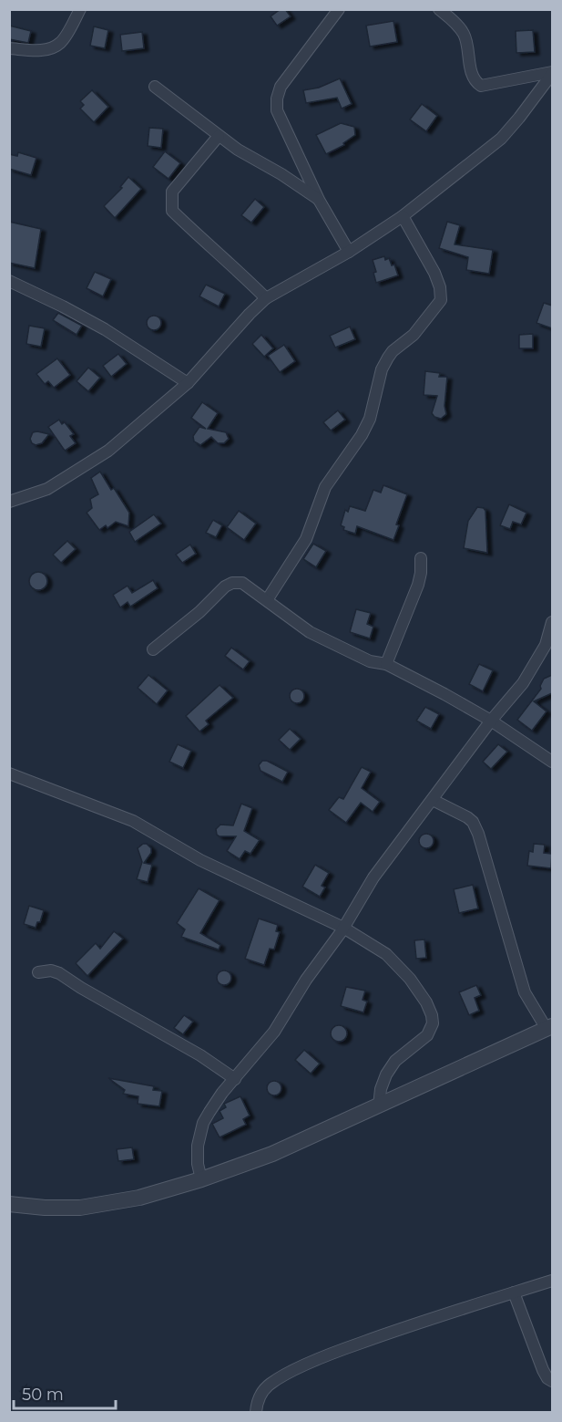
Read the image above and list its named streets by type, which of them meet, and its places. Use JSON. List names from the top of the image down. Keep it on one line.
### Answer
{"scale_bar":"50 m"}
